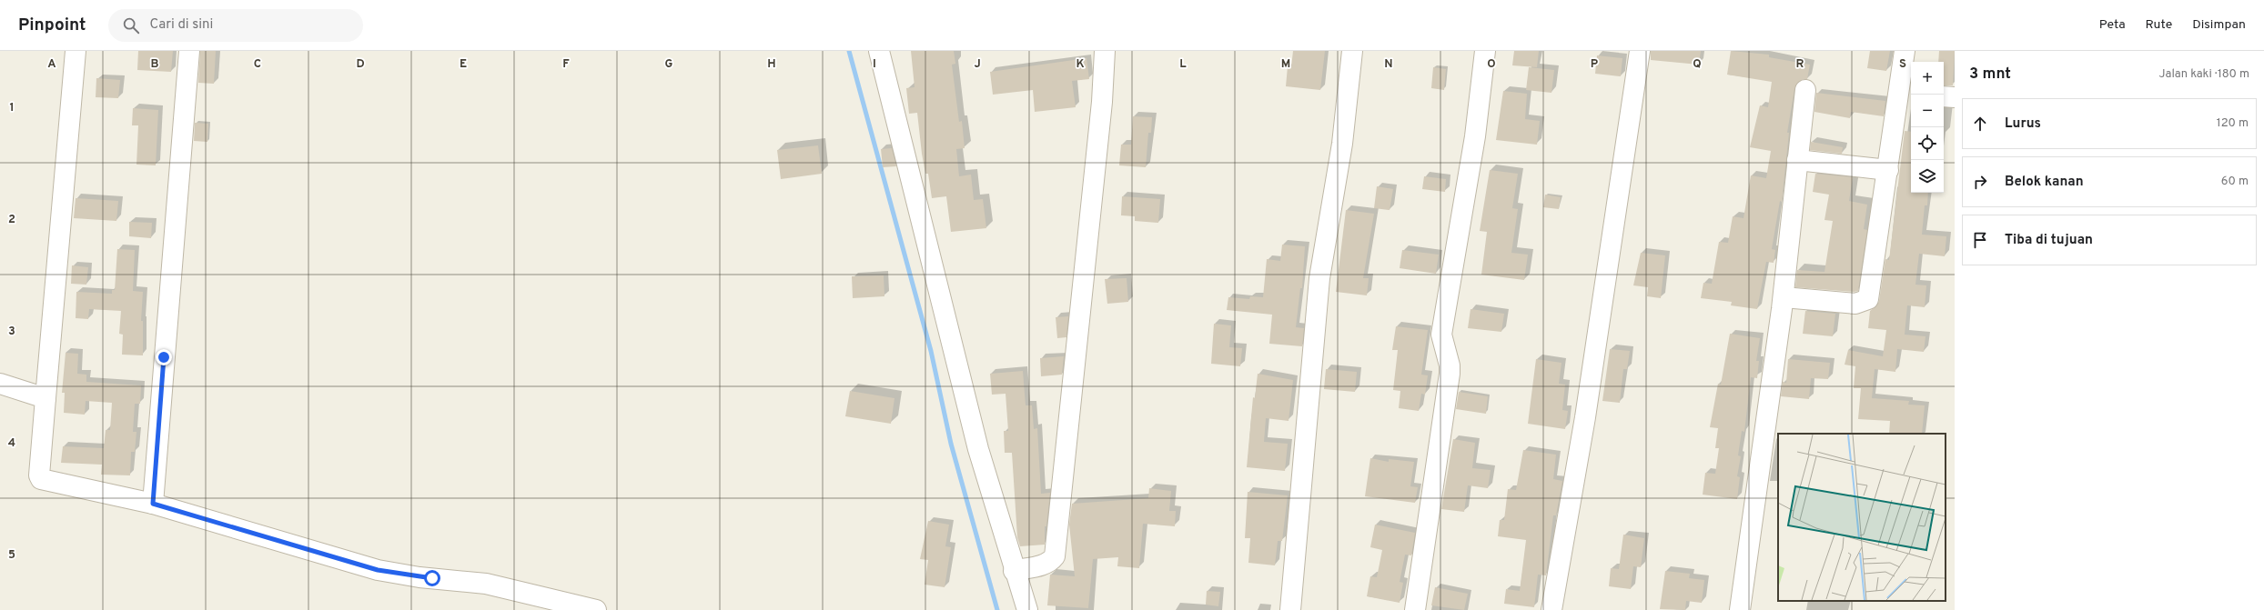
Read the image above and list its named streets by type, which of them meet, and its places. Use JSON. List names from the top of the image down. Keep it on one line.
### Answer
{"page":{"header":"Pinpoint","search":"Cari di sini","nav":["Peta","Rute","Disimpan"],"heading":["3 mnt","Jalan kaki · 180 m"],"map_buttons":["+","−"],"list":[["Lurus","120 m"],["Belok kanan","60 m"],"Tiba di tujuan"]},"grid":{"columns":["A","B","C","D","E","F","G","H","I","J","K","L","M","N","O","P","Q","R","S"],"rows":["1","2","3","4","5"]}}
